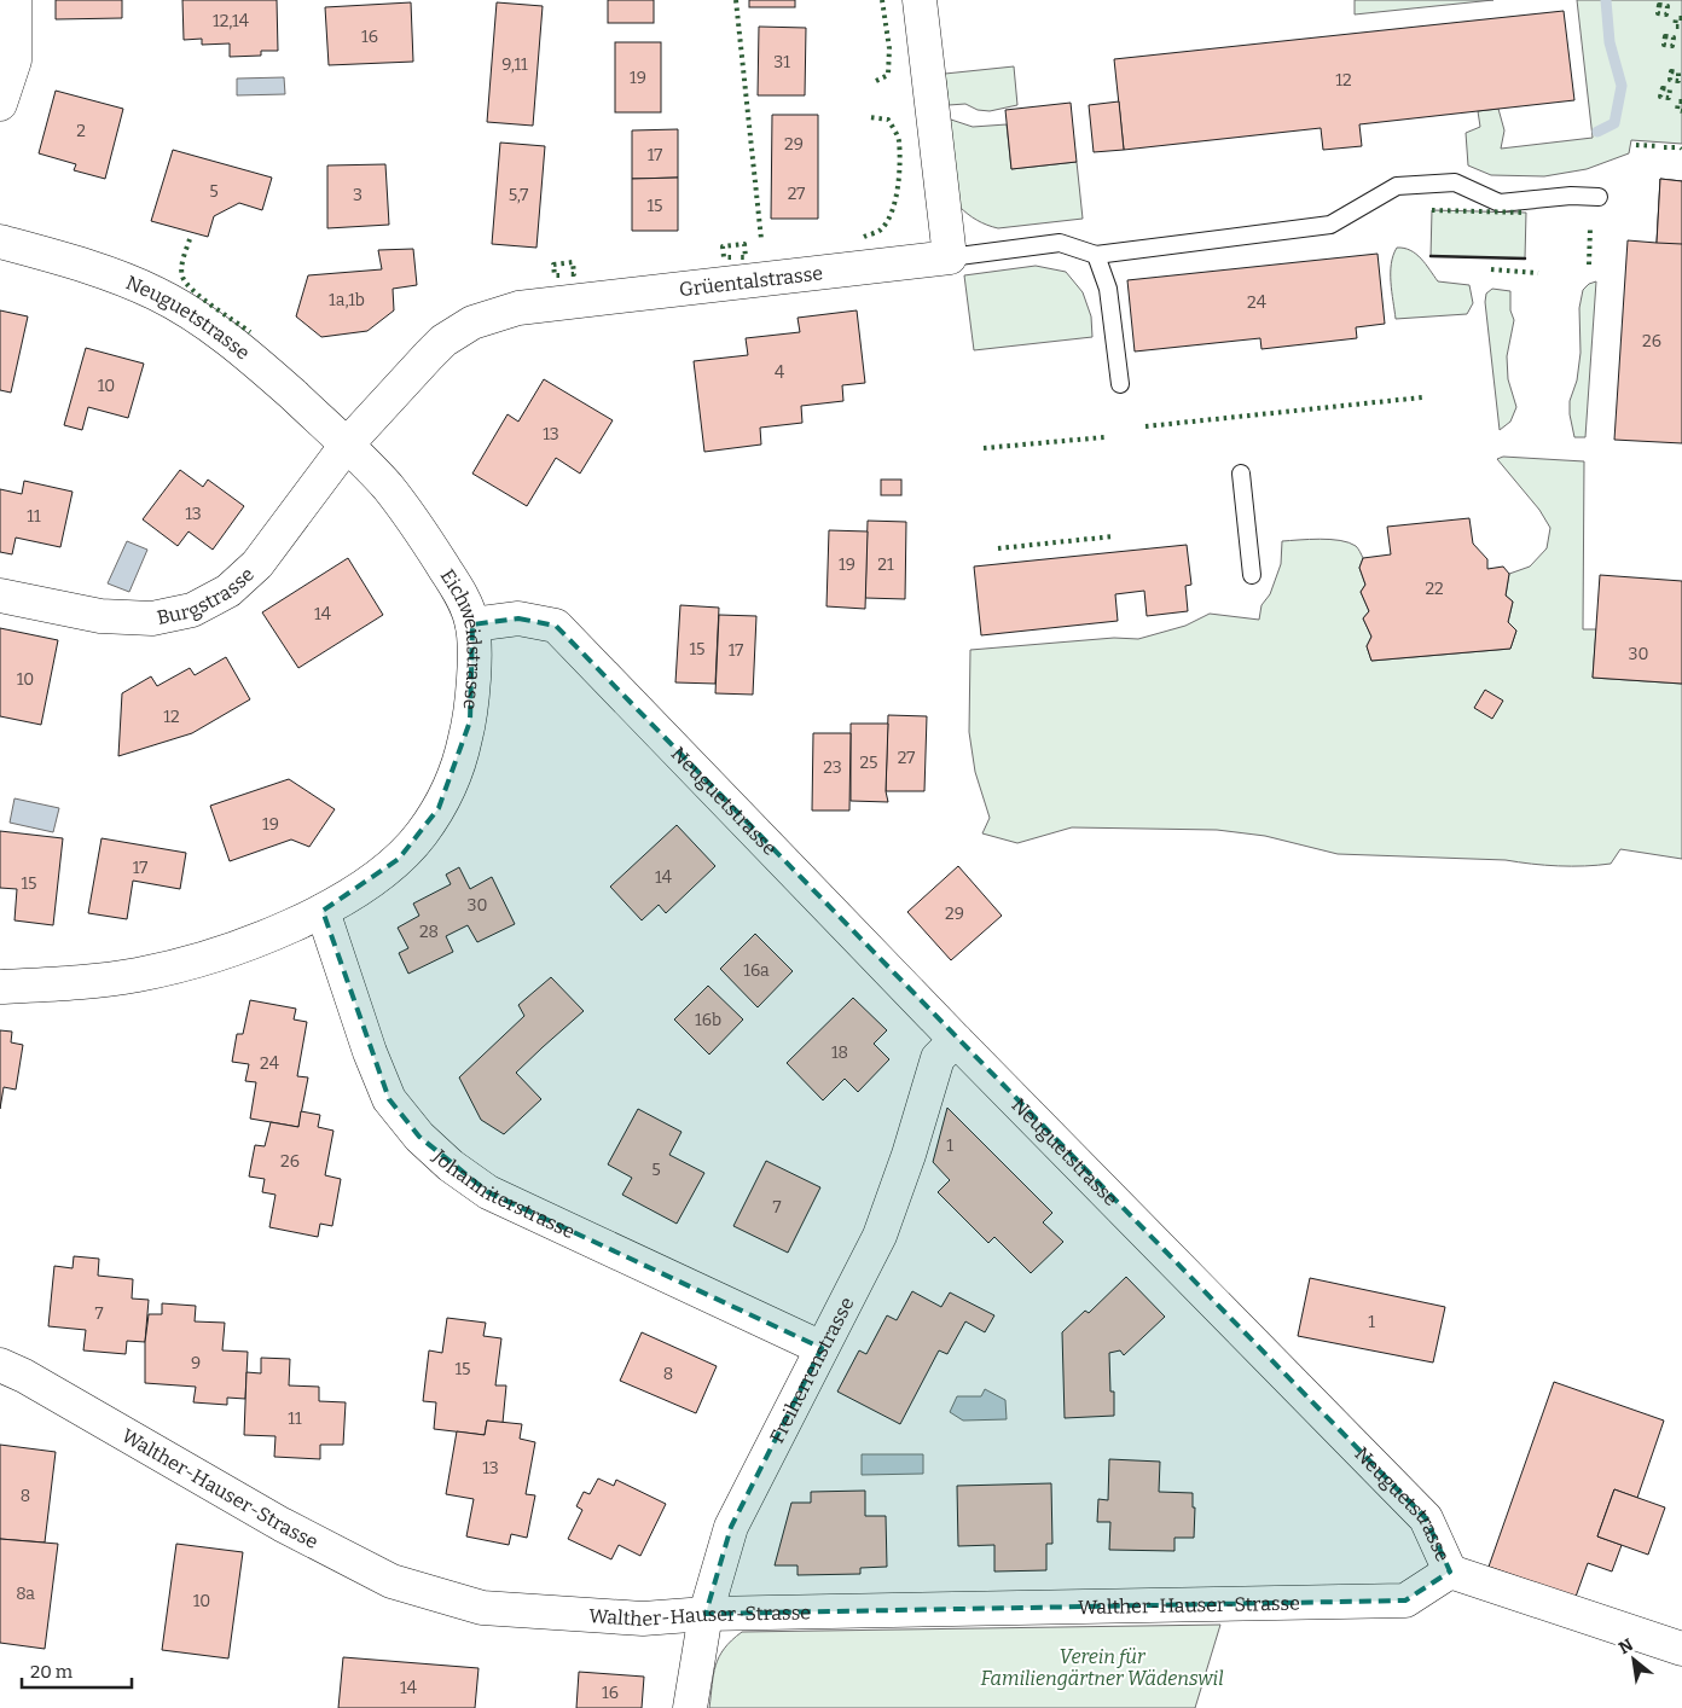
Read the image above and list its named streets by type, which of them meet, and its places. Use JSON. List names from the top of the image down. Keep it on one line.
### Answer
{"streets":{"street":["Grüentalstrasse","Neuguetstrasse","Burgstrasse","Eichweidstrasse","Johanniterstrasse","Freiherrenstrasse","Walther-Hauser-Strasse"]},"crossings":[["Grüentalstrasse","Neuguetstrasse"],["Grüentalstrasse","Burgstrasse"],["Grüentalstrasse","Eichweidstrasse"],["Neuguetstrasse","Burgstrasse"],["Neuguetstrasse","Eichweidstrasse"],["Neuguetstrasse","Freiherrenstrasse"],["Neuguetstrasse","Walther-Hauser-Strasse"],["Burgstrasse","Eichweidstrasse"],["Eichweidstrasse","Johanniterstrasse"],["Johanniterstrasse","Freiherrenstrasse"],["Freiherrenstrasse","Walther-Hauser-Strasse"]],"parks":["Verein für Familiengärtner Wädenswil"],"house_numbers":["12,14","16","31","9,11","19","12","2","29","17","5","27","3","5,7","15","1a,1b","24","26","4","10","13","13","11","19","21","22","14","15","17","30","10","12","27","25","23","19","17","14","15","30","29","28","16a","16b","18","24","1","26","5","7","7","1","9","15","8","11","13","8","8a","10","14","16"],"scale_bar":"20 m","north":"top left"}
